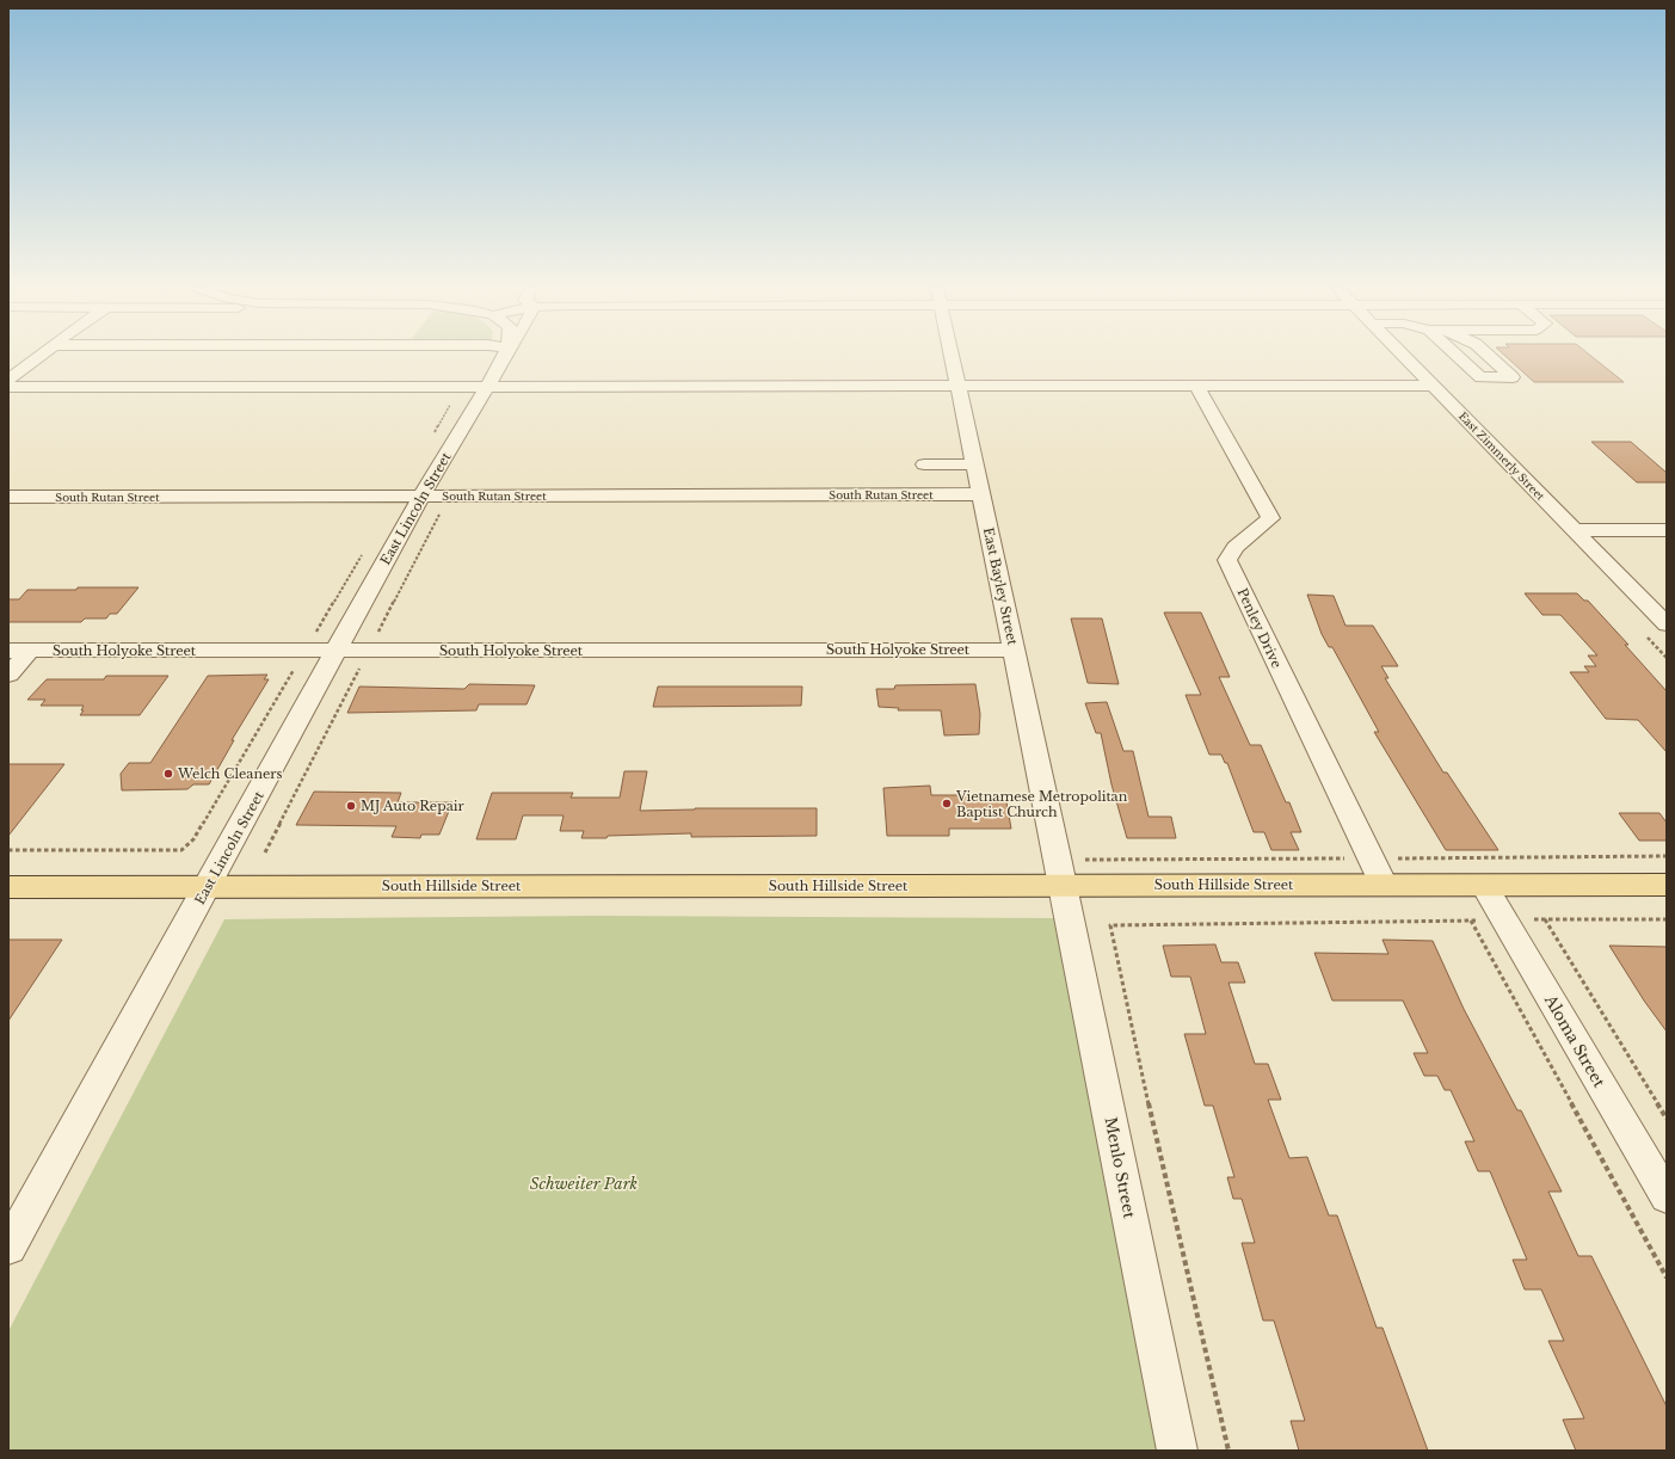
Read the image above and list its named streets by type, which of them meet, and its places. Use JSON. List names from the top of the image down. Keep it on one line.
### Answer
{"streets":{"main road":["South Hillside Street"],"street":["East Zimmerly Street","South Rutan Street","East Lincoln Street","East Bayley Street","Penley Drive","South Holyoke Street","Aloma Street","Menlo Street"]},"crossings":[["South Rutan Street","East Lincoln Street"],["South Rutan Street","East Bayley Street"],["East Lincoln Street","South Holyoke Street"],["East Lincoln Street","South Hillside Street"],["East Bayley Street","South Holyoke Street"],["East Bayley Street","South Hillside Street"],["East Bayley Street","Menlo Street"],["Penley Drive","South Hillside Street"],["South Hillside Street","Aloma Street"],["South Hillside Street","Menlo Street"]],"parks":["Schweiter Park"],"places":["Welch Cleaners","Vietnamese Metropolitan Baptist Church","MJ Auto Repair"]}
